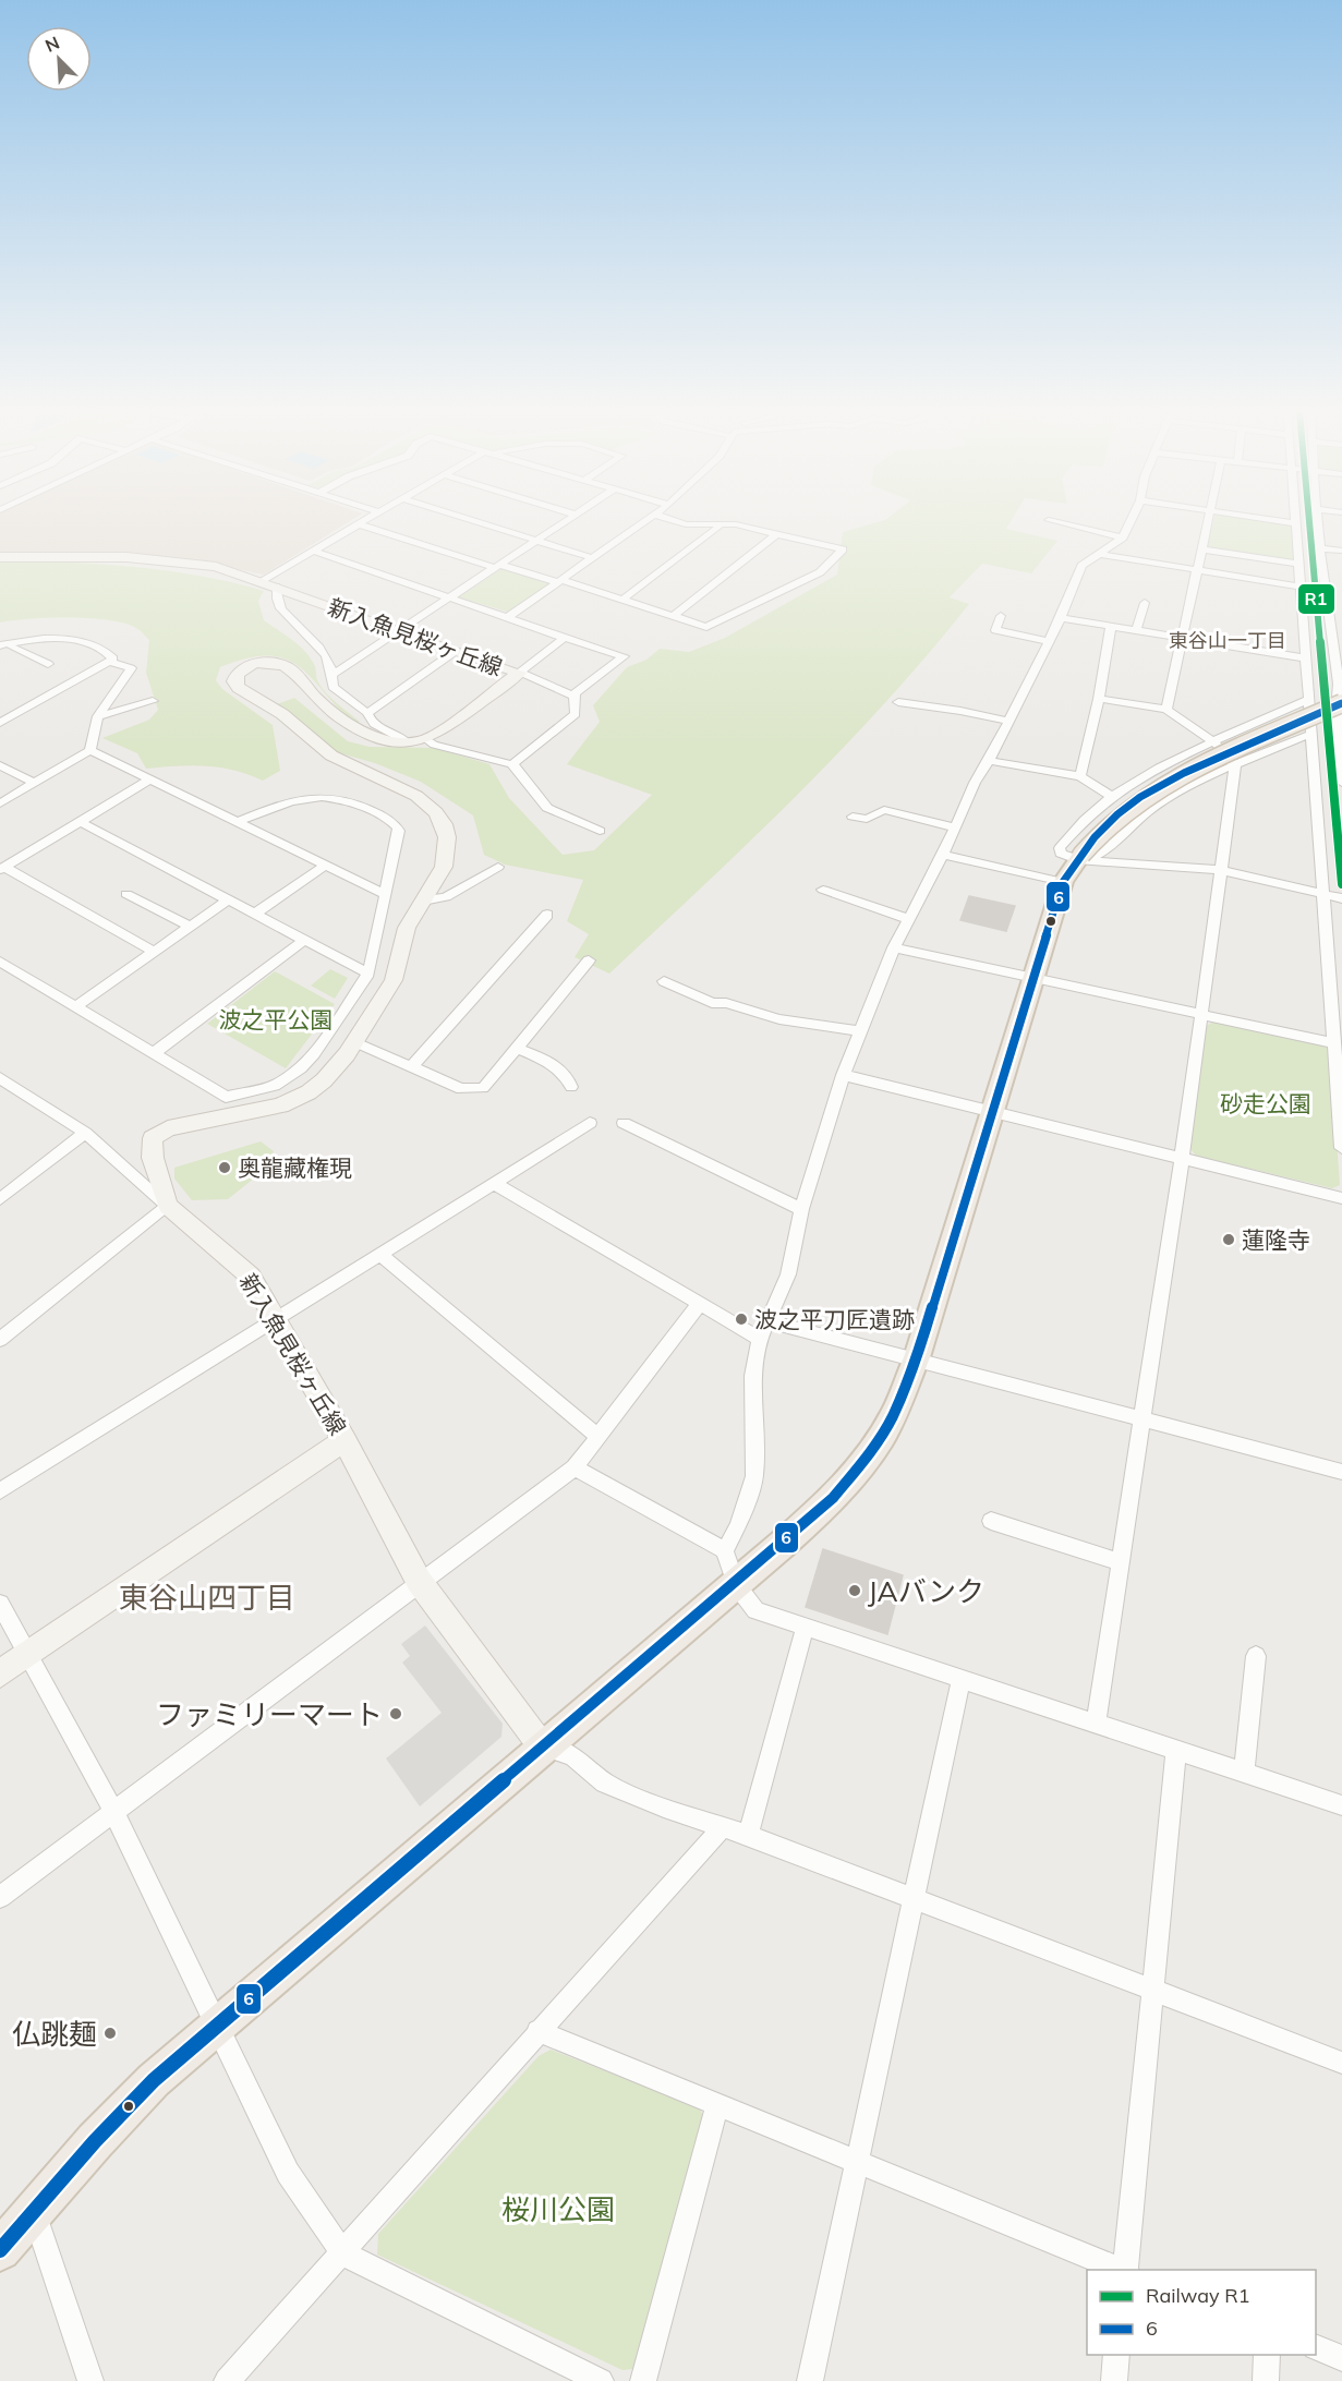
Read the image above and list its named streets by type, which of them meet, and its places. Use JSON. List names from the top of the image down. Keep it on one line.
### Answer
{"streets":{"street":["新入魚見桜ヶ丘線"]},"districts":["東谷山一丁目","東谷山四丁目"],"parks":["波之平公園","砂走公園","桜川公園"],"places":["奥龍藏権現","蓮隆寺","波之平刀匠遺跡","JAバンク","ファミリーマート","仏跳麺"],"lines":["rail line R1","transit line 6"],"legend":["Railway R1","6"],"north":"top left"}
